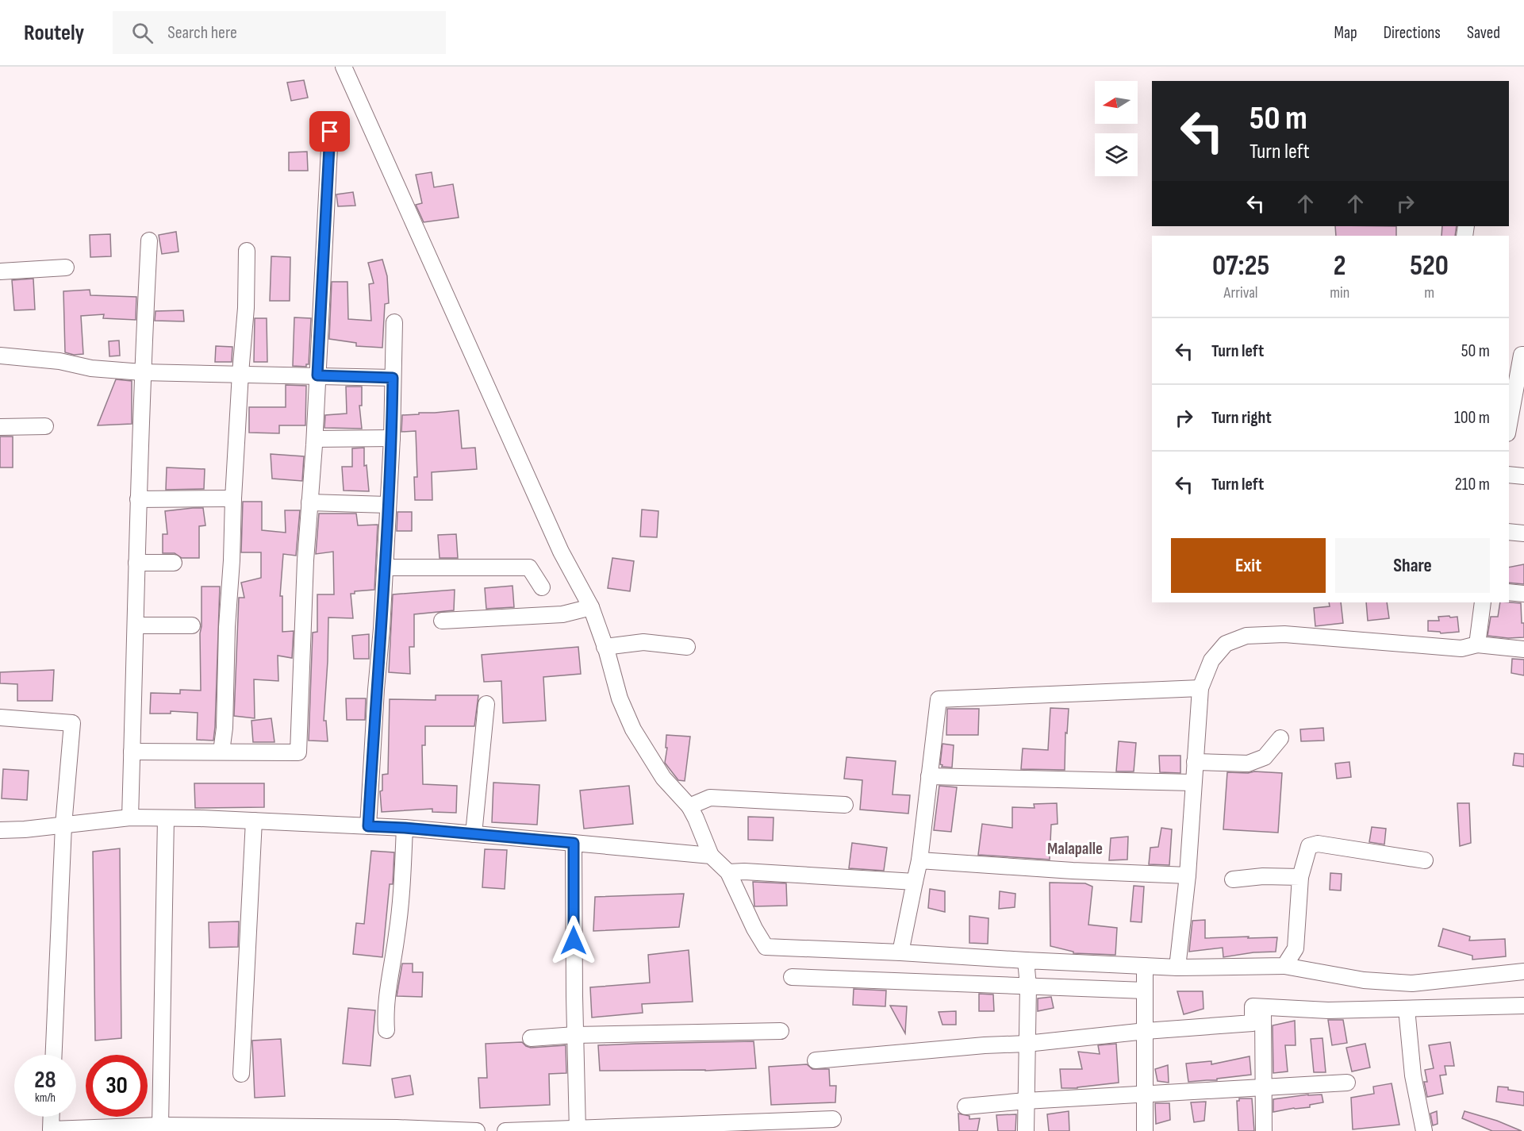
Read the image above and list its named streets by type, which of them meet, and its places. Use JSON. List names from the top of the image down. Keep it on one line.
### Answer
{"districts":["Malapalle"],"north":"left","page":{"header":"Routely","search":"Search here","nav":["Map","Directions","Saved"],"turn":["50 m","Turn left"],"eta":["07:25","Arrival","2","min","520","m"],"list":[{"name":"Turn left","value":"50 m"},{"name":"Turn right","value":"100 m"},{"name":"Turn left","value":"210 m"}],"buttons":["Exit","Share"],"speed":"28 km/h","limit":"30"}}
